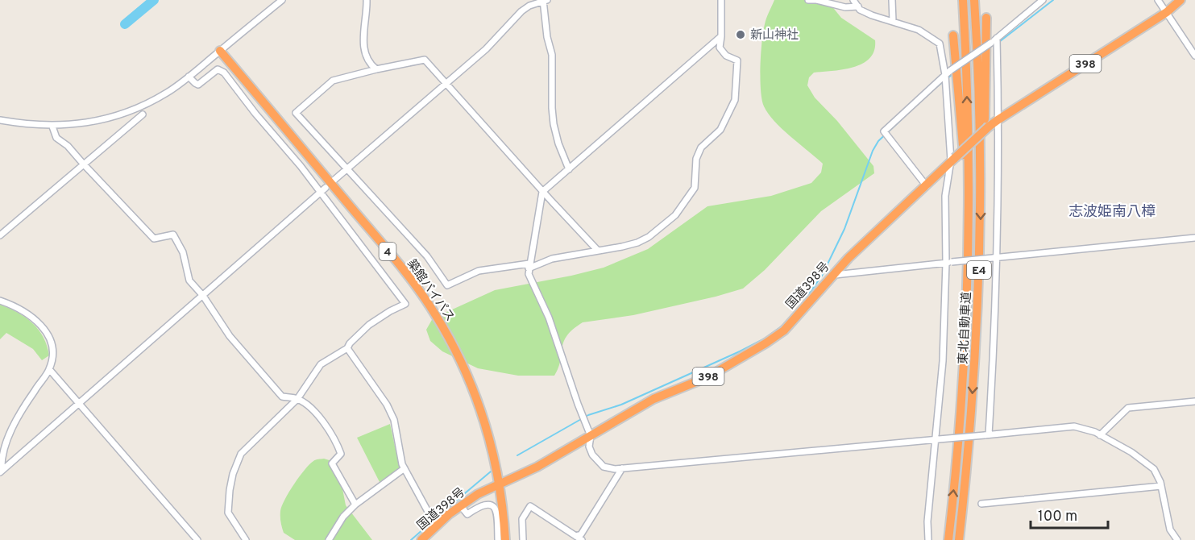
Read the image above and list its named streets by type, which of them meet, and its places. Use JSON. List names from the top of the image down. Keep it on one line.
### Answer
{"streets":{"highway":["398","4","E4","国道398号","築館バイパス","東北自動車道"]},"crossings":[["国道398号","築館バイパス"]],"districts":["志波姫南八樟"],"places":["新山神社"],"scale_bar":"100 m"}
